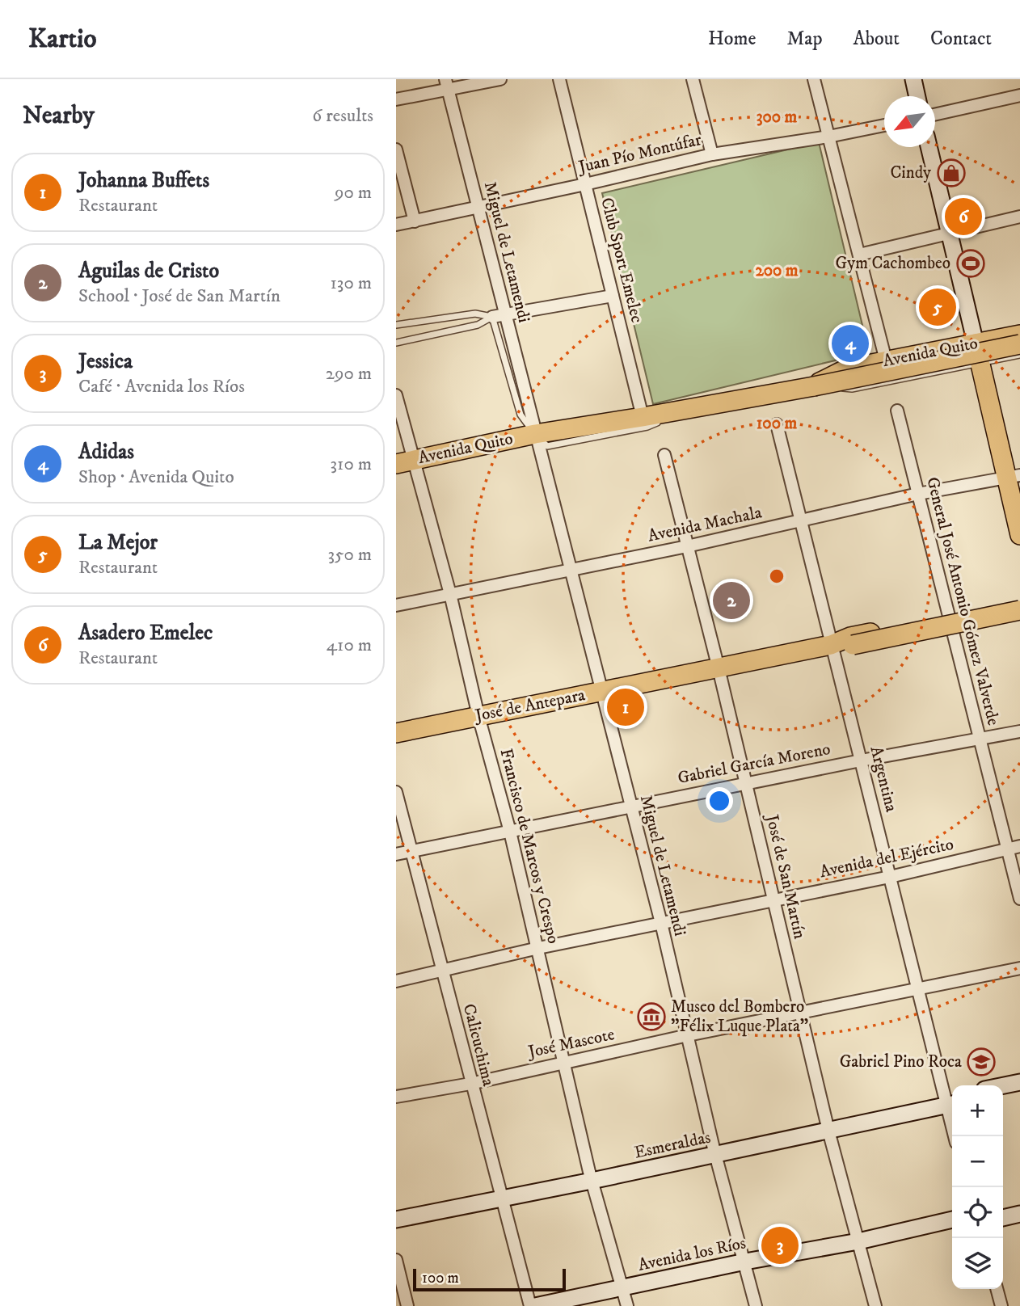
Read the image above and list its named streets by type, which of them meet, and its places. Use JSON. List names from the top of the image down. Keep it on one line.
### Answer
{"streets":{"main road":["Avenida Quito","José de Antepara","Esmeraldas","Avenida los Ríos"],"street":["Juan Pío Montúfar","Miguel de Letamendi","Club Sport Emelec","Avenida Machala","General José Antonio Gómez Valverde","Gabriel García Moreno","Argentina","Francisco de Marcos y Crespo","Avenida del Ejército","José de San Martín","José Mascote","Calicuchima"]},"crossings":[["Juan Pío Montúfar","Miguel de Letamendi"],["Juan Pío Montúfar","Club Sport Emelec"],["Miguel de Letamendi","Avenida Quito"],["Miguel de Letamendi","Avenida Machala"],["Miguel de Letamendi","José de Antepara"],["Miguel de Letamendi","Gabriel García Moreno"],["Miguel de Letamendi","Avenida del Ejército"],["Miguel de Letamendi","José Mascote"],["Miguel de Letamendi","Esmeraldas"],["Miguel de Letamendi","Avenida los Ríos"],["Club Sport Emelec","Avenida Quito"],["Avenida Quito","Francisco de Marcos y Crespo"],["Avenida Machala","General José Antonio Gómez Valverde"],["Avenida Machala","Argentina"],["Avenida Machala","Francisco de Marcos y Crespo"],["Avenida Machala","José de San Martín"],["General José Antonio Gómez Valverde","José de Antepara"],["General José Antonio Gómez Valverde","Gabriel García Moreno"],["General José Antonio Gómez Valverde","Avenida del Ejército"],["José de Antepara","Argentina"],["José de Antepara","Francisco de Marcos y Crespo"],["José de Antepara","José de San Martín"],["Gabriel García Moreno","Argentina"],["Gabriel García Moreno","Francisco de Marcos y Crespo"],["Gabriel García Moreno","José de San Martín"],["Gabriel García Moreno","Calicuchima"],["Argentina","Avenida del Ejército"],["Argentina","José Mascote"],["Argentina","Esmeraldas"],["Francisco de Marcos y Crespo","Avenida del Ejército"],["Francisco de Marcos y Crespo","José Mascote"],["Francisco de Marcos y Crespo","Esmeraldas"],["Francisco de Marcos y Crespo","Avenida los Ríos"],["Avenida del Ejército","José de San Martín"],["Avenida del Ejército","Calicuchima"],["José de San Martín","José Mascote"],["José de San Martín","Esmeraldas"],["José de San Martín","Avenida los Ríos"],["José Mascote","Calicuchima"],["Calicuchima","Esmeraldas"]],"places":{"shop":["Cindy"],"sports":["Gym Cachombeo"],"museum":["Museo del Bombero \"Félix Luque Plata\""],"school or university":["Gabriel Pino Roca"]},"scale_bar":"100 m","north":"bottom left","page":{"header":"Kartio","nav":["Home","Map","About","Contact"],"heading":["Nearby","6 results"],"list":[{"mark":"1","name":"Johanna Buffets","note":"Restaurant","value":"90 m"},{"mark":"2","name":"Aguilas de Cristo","note":"School · José de San Martín","value":"130 m"},{"mark":"3","name":"Jessica","note":"Café · Avenida los Ríos","value":"290 m"},{"mark":"4","name":"Adidas","note":"Shop · Avenida Quito","value":"310 m"},{"mark":"5","name":"La Mejor","note":"Restaurant","value":"350 m"},{"mark":"6","name":"Asadero Emelec","note":"Restaurant","value":"410 m"}],"pins":["6","5","4","2","1","3"],"map_buttons":["+","−"],"scale":"100 m"},"rings":["300 m","200 m","100 m"]}
